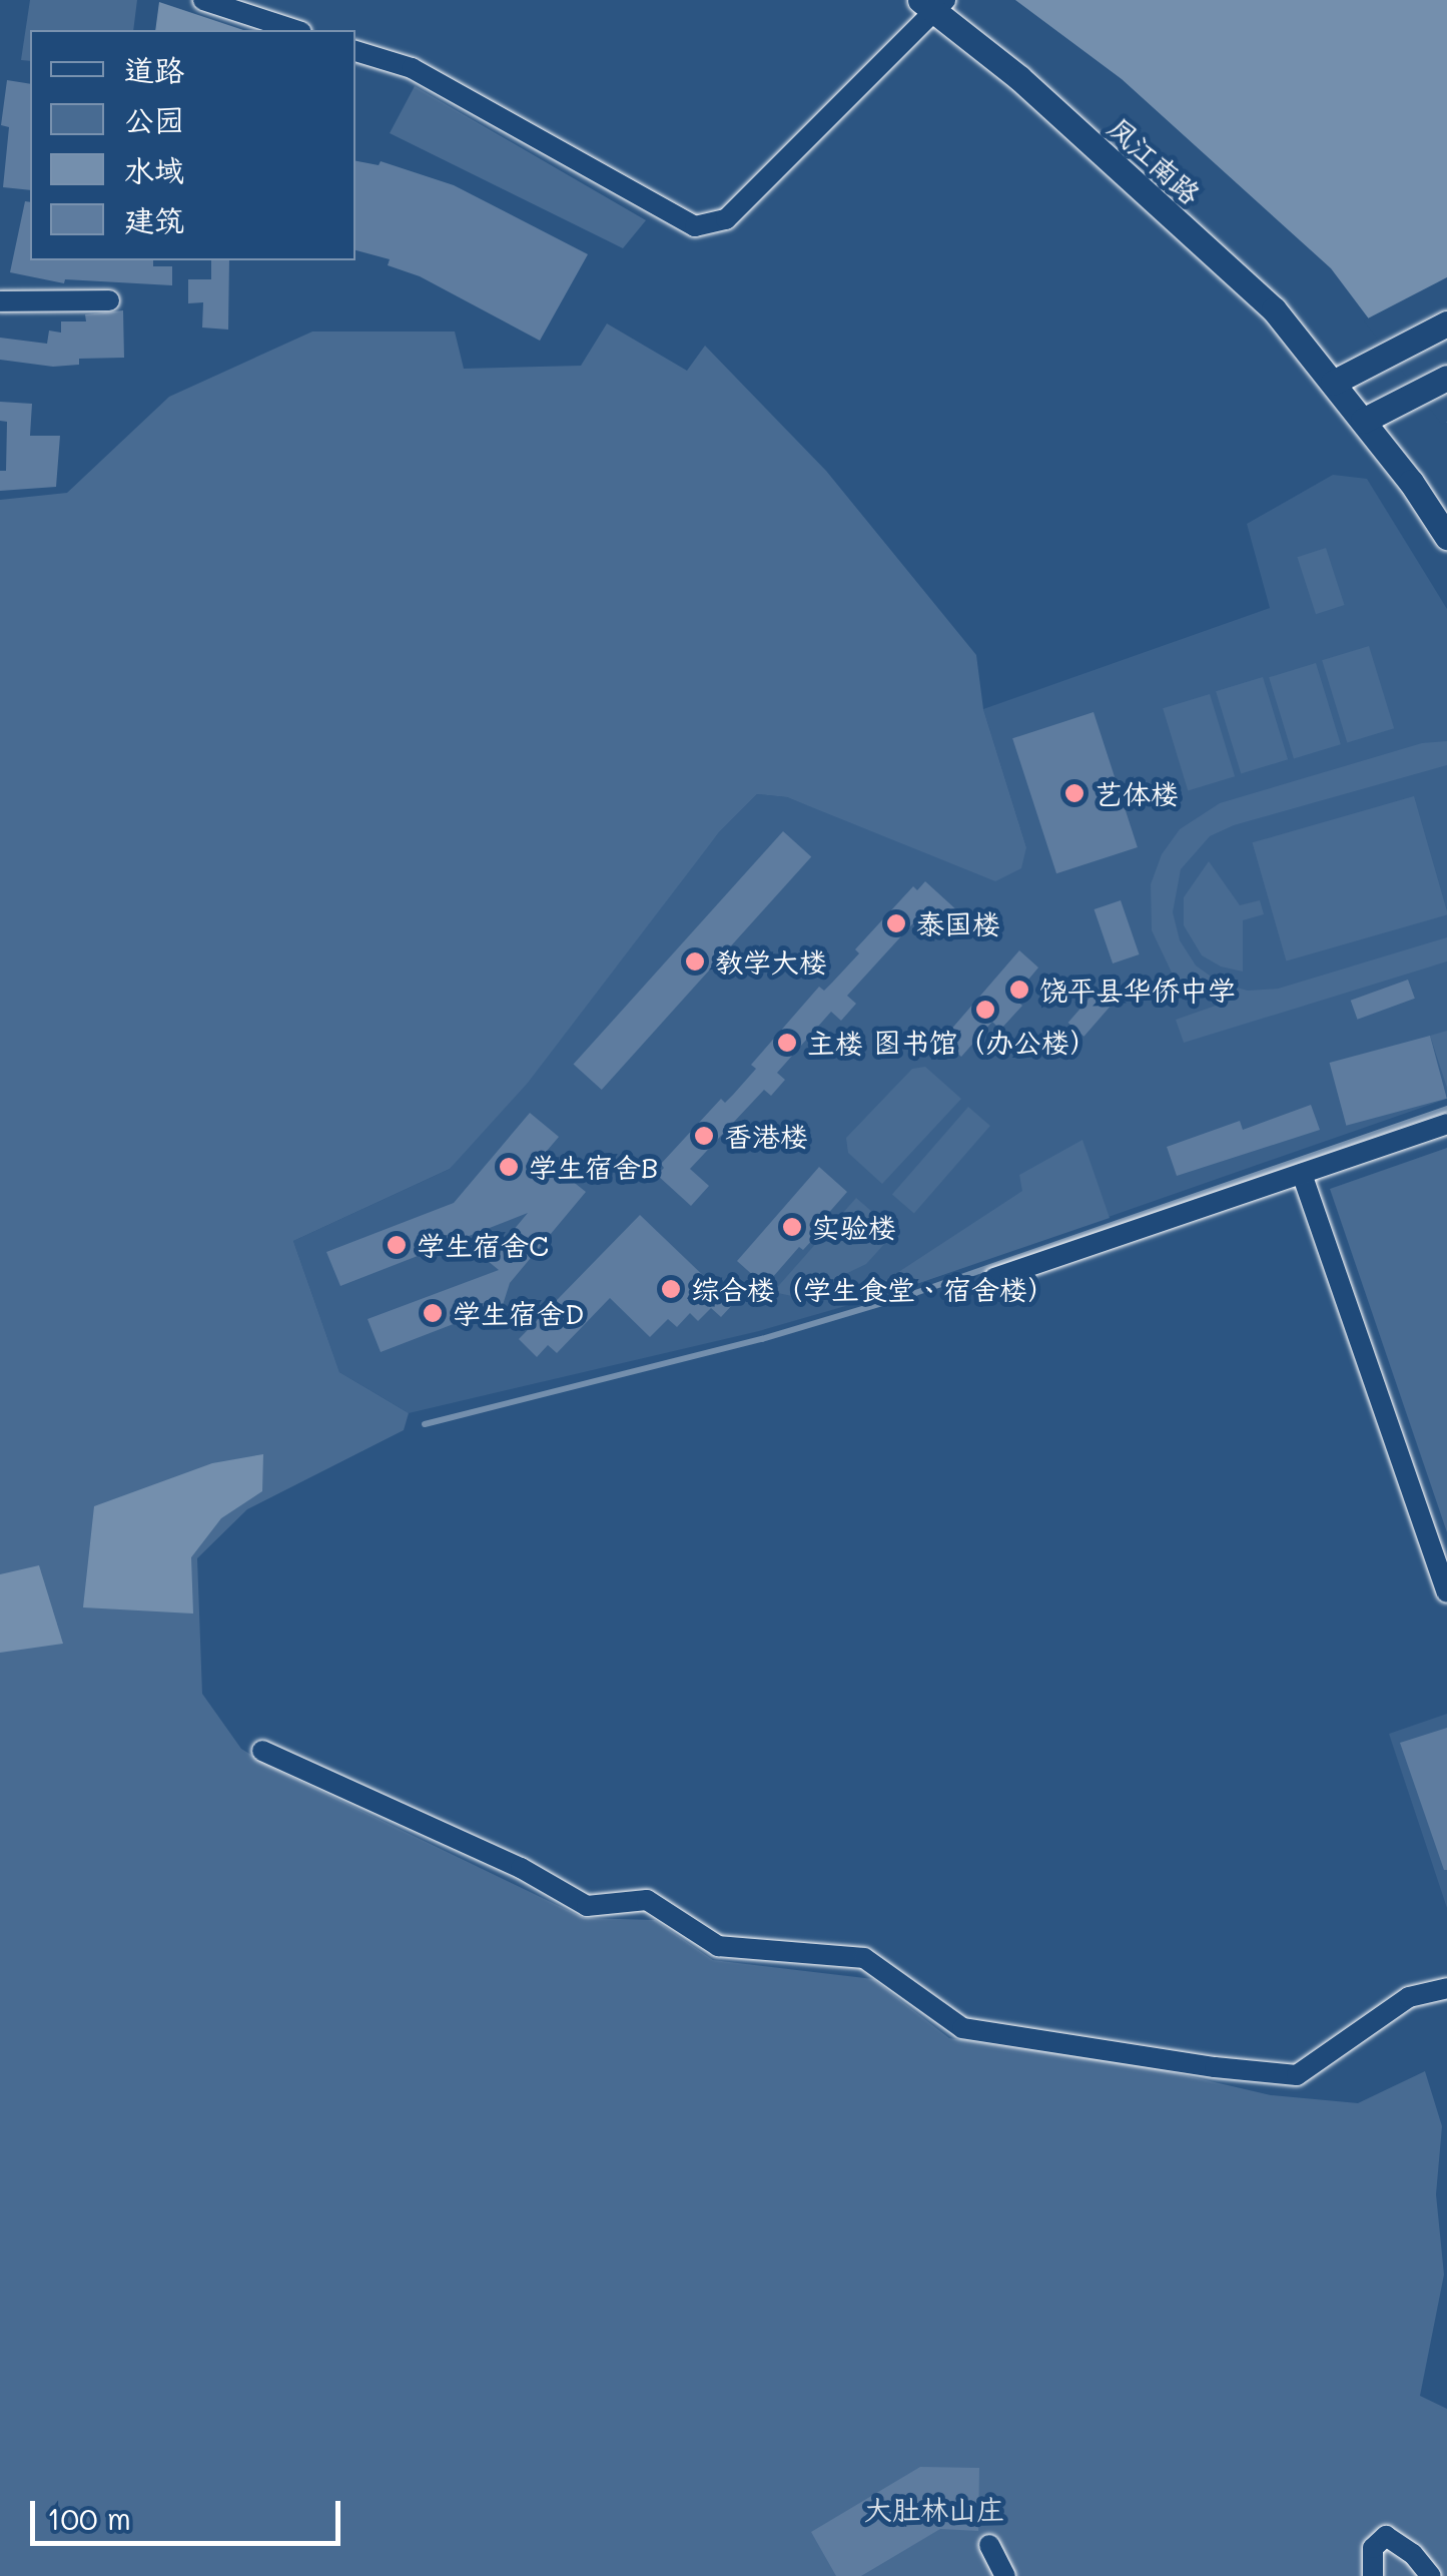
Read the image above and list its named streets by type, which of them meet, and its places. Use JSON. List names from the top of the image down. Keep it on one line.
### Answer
{"streets":{"main road":["凤江南路"]},"parks":["大肚林山庄"],"places":["艺体楼","泰国楼","教学大楼","饶平县华侨中学","图书馆（办公楼）","主楼","香港楼","学生宿舍B","实验楼","学生宿舍C","综合楼（学生食堂、宿舍楼）","学生宿舍D"],"legend":["道路","公园","水域","建筑"],"scale_bar":"100 m"}
